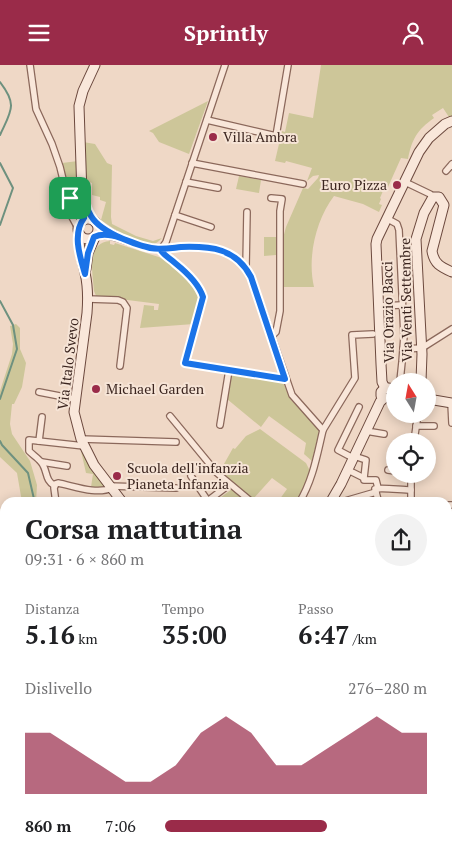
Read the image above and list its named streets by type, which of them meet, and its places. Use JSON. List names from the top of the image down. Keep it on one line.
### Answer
{"streets":{"street":["Via Venti Settembre","Via Orazio Bacci","Via Italo Svevo"]},"places":["Villa Ambra","Euro Pizza","Michael Garden","Scuola dell'infanzia Pianeta Infanzia"],"north":"top","page":{"header":"Sprintly","heading":["Corsa mattutina","09:31 · 6 × 860 m"],"stats":[["Distanza","5.16 km"],["Tempo","35:00"],["Passo","6:47 /km"]],"chart":["Dislivello","276–280 m"],"list":[{"name":"860 m","note":"7:06"}]}}
